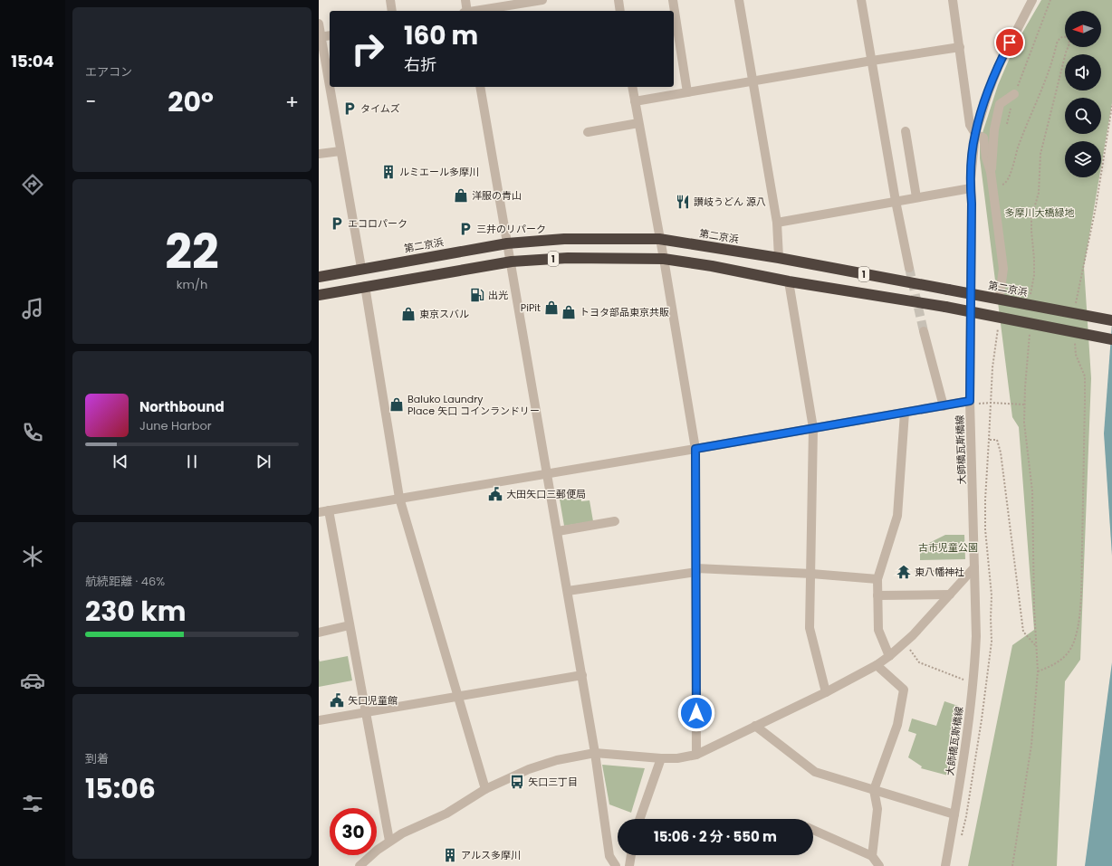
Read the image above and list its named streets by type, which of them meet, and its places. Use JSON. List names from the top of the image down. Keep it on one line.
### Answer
{"streets":{"highway":["第二京浜","1"],"street":["大師橋瓦斯橋線"]},"parks":["多摩川大橋緑地","古市児童公園"],"places":{"parking":["タイムズ","エコロパーク","三井のリパーク"],"building":["ルミエール多摩川","アルス多摩川"],"shop":["洋服の青山","PiPit","トヨタ部品東京共販","東京スバル","Baluko Laundry Place 矢口 コインランドリー"],"restaurant":["讃岐うどん 源八"],"fuel station":["出光"],"public building":["大田矢口三郵便局","矢口児童館"],"temple":["東八幡神社"],"bus stop":["矢口三丁目"]},"north":"left","page":{"tabs":"15:04","tile":["エアコン",["22","km/h"],["航続距離 · 46%","230 km"],["到着","15:06"]],"turn":["160 m","右折"],"heat":["−","20°","+"],"song":["Northbound","June Harbor"],"limit":"30","trip":"15:06 · 2 分 · 550 m"}}
